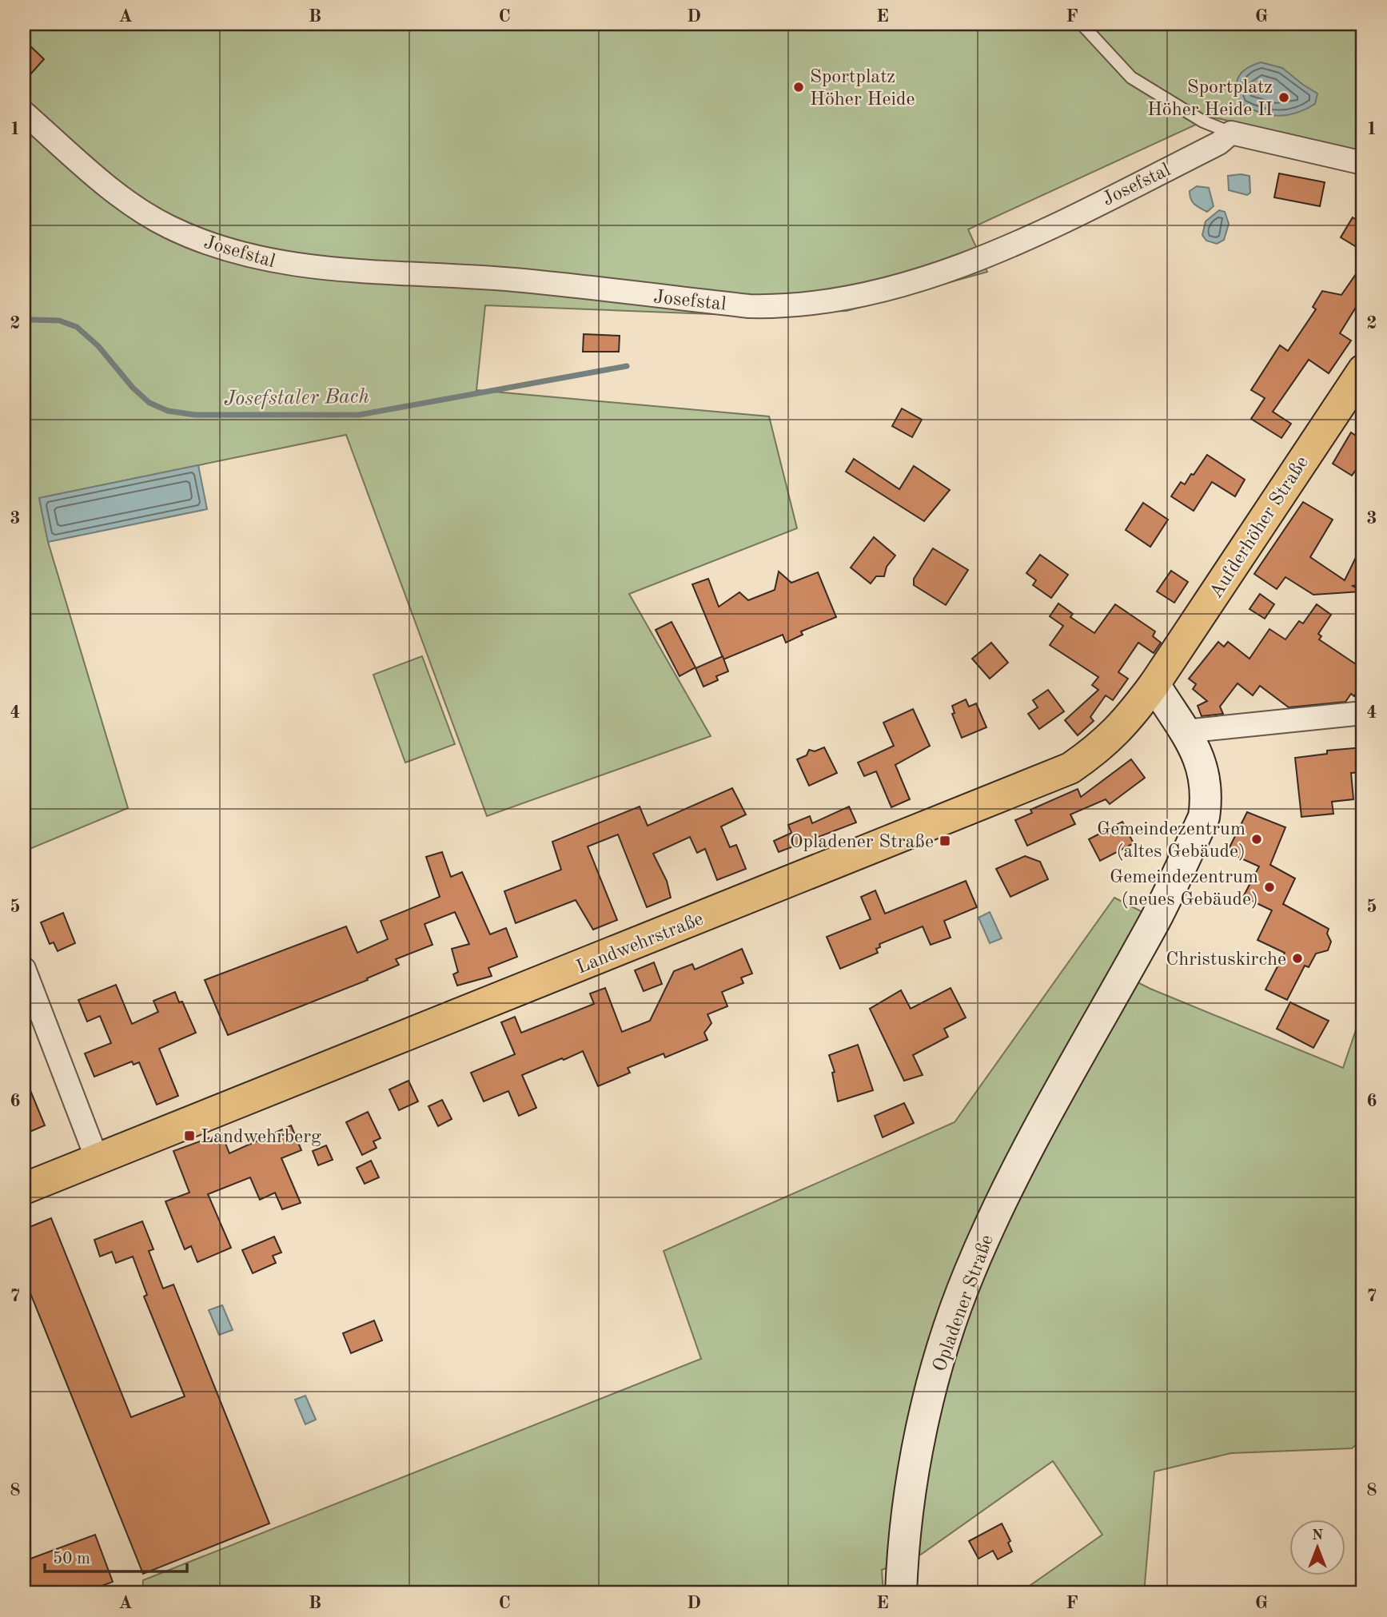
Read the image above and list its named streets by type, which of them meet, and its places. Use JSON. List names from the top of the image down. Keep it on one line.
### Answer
{"streets":{"main road":["Aufderhöher Straße","Landwehrstraße","Opladener Straße"],"street":["Josefstal"]},"crossings":[["Aufderhöher Straße","Landwehrstraße"],["Aufderhöher Straße","Opladener Straße"],["Landwehrstraße","Opladener Straße"]],"water":["Josefstaler Bach"],"places":{"other":["Sportplatz Höher Heide","Sportplatz Höher Heide II","Gemeindezentrum (altes Gebäude)","Gemeindezentrum (neues Gebäude)","Christuskirche"],"transit":["Opladener Straße","Landwehrberg"]},"scale_bar":"50 m","north":"top","grid":{"columns":["A","B","C","D","E","F","G"],"rows":["1","2","3","4","5","6","7","8"]}}
